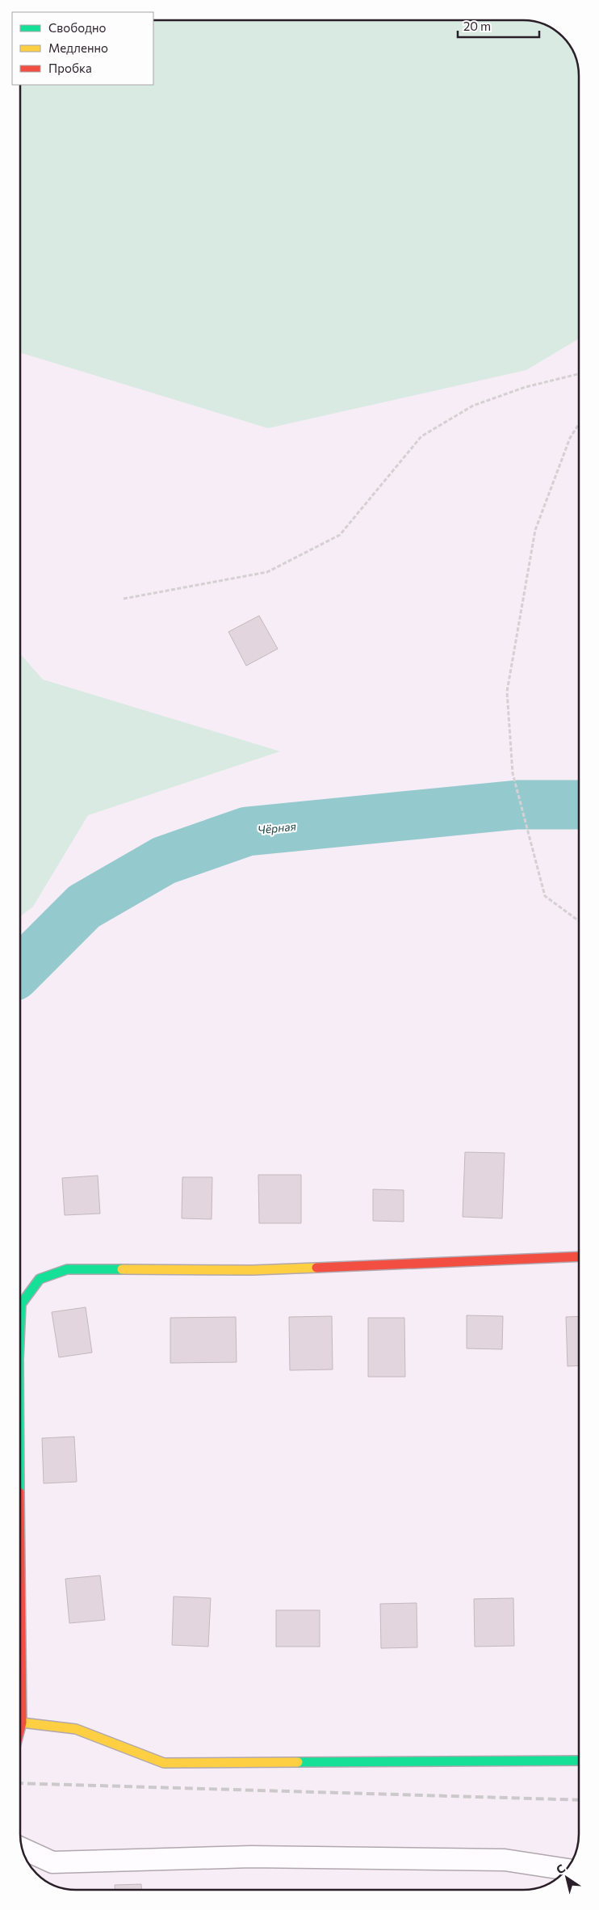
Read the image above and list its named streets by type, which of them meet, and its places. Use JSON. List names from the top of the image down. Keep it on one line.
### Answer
{"water":["Чёрная"],"legend":["Свободно","Медленно","Пробка"],"scale_bar":"20 m","north":"top left"}
